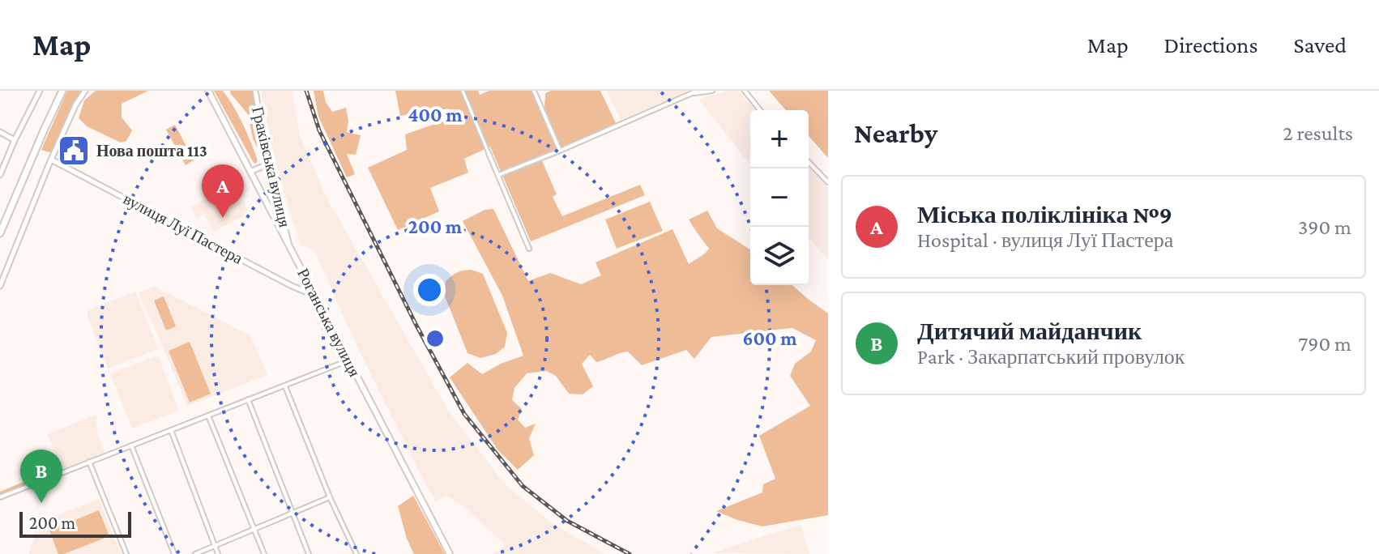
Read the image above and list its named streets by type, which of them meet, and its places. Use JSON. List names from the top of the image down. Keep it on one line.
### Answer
{"streets":{"main road":["Роганська вулиця"],"street":["Граківська вулиця","вулиця Луї Пастера"]},"crossings":[["Граківська вулиця","Роганська вулиця"],["вулиця Луї Пастера","Роганська вулиця"]],"places":{"public building":["Нова пошта 113"]},"scale_bar":"200 m","page":{"header":"Map","nav":["Map","Directions","Saved"],"heading":["Nearby","2 results"],"map_buttons":["+","−"],"pins":["A","B"],"list":[{"mark":"A","name":"Міська поліклініка №9","note":"Hospital · вулиця Луї Пастера","value":"390 m"},{"mark":"B","name":"Дитячий майданчик","note":"Park · Закарпатський провулок","value":"790 m"}],"scale":"200 m"},"rings":["400 m","200 m","600 m"]}
